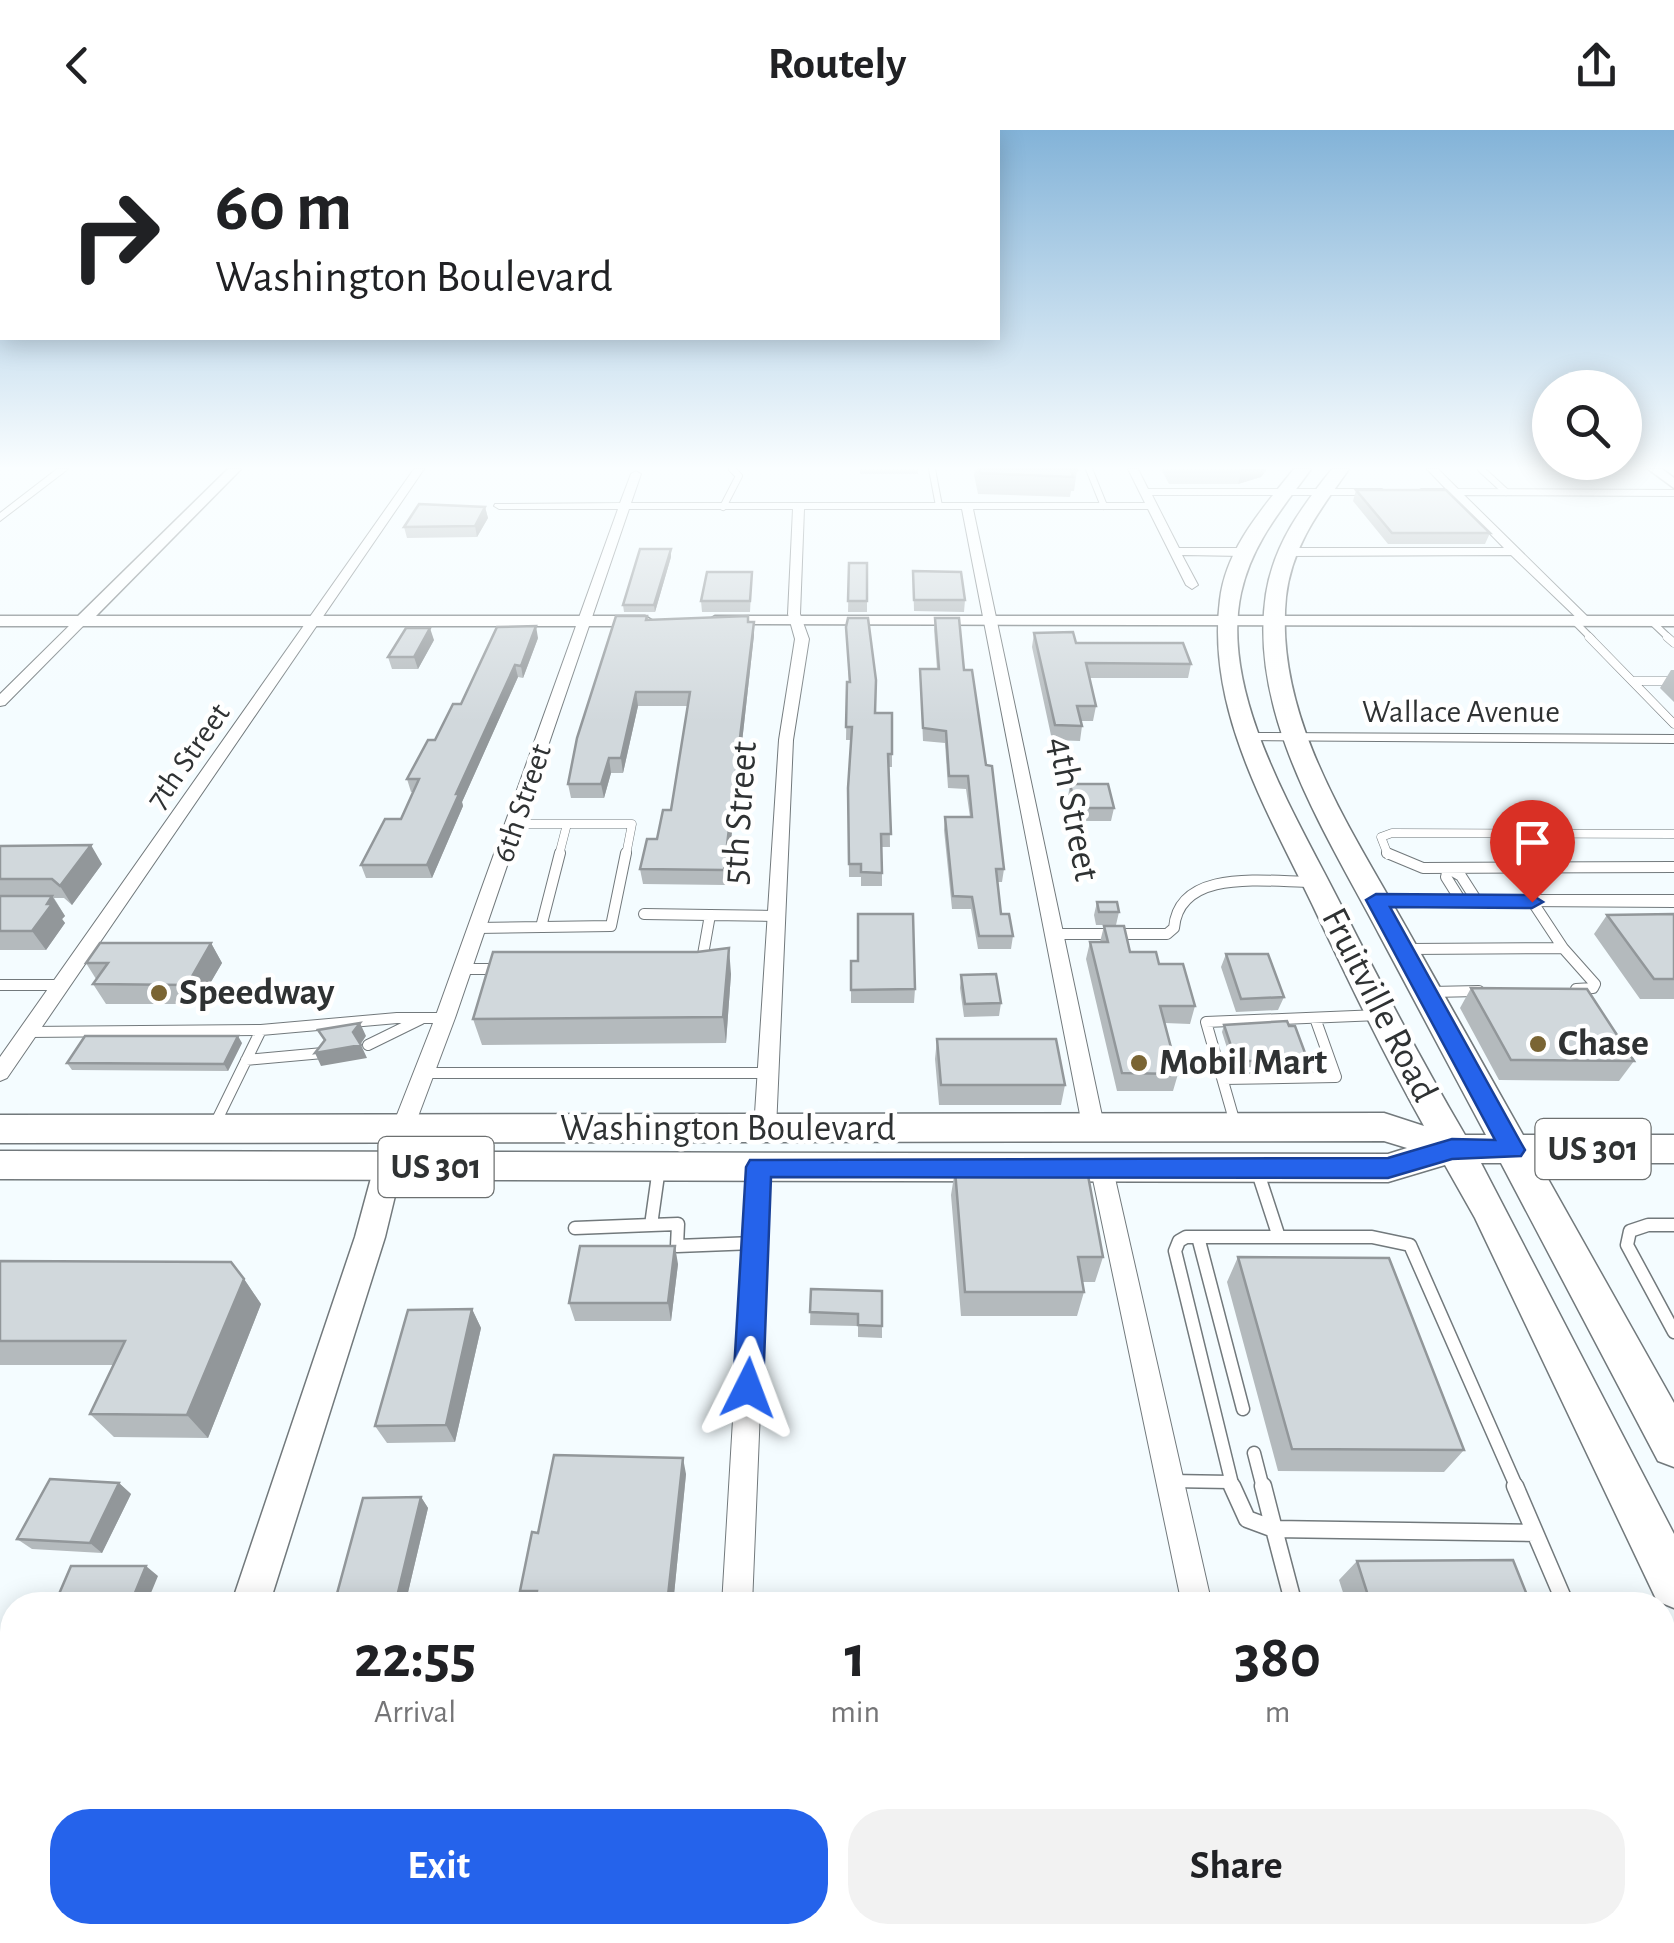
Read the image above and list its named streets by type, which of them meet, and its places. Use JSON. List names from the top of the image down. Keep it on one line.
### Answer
{"streets":{"main road":["Fruitville Road","Washington Boulevard","US 301"],"street":["Wallace Avenue","7th Street","6th Street","4th Street","5th Street"]},"crossings":[["Wallace Avenue","Fruitville Road"],["6th Street","Washington Boulevard"],["4th Street","Washington Boulevard"],["5th Street","Washington Boulevard"],["Fruitville Road","Washington Boulevard"]],"places":["Speedway","Chase","Mobil Mart"],"page":{"header":"Routely","turn":["60 m","Washington Boulevard"],"eta":["22:55","Arrival","1","min","380","m"],"buttons":["Exit","Share"]}}
